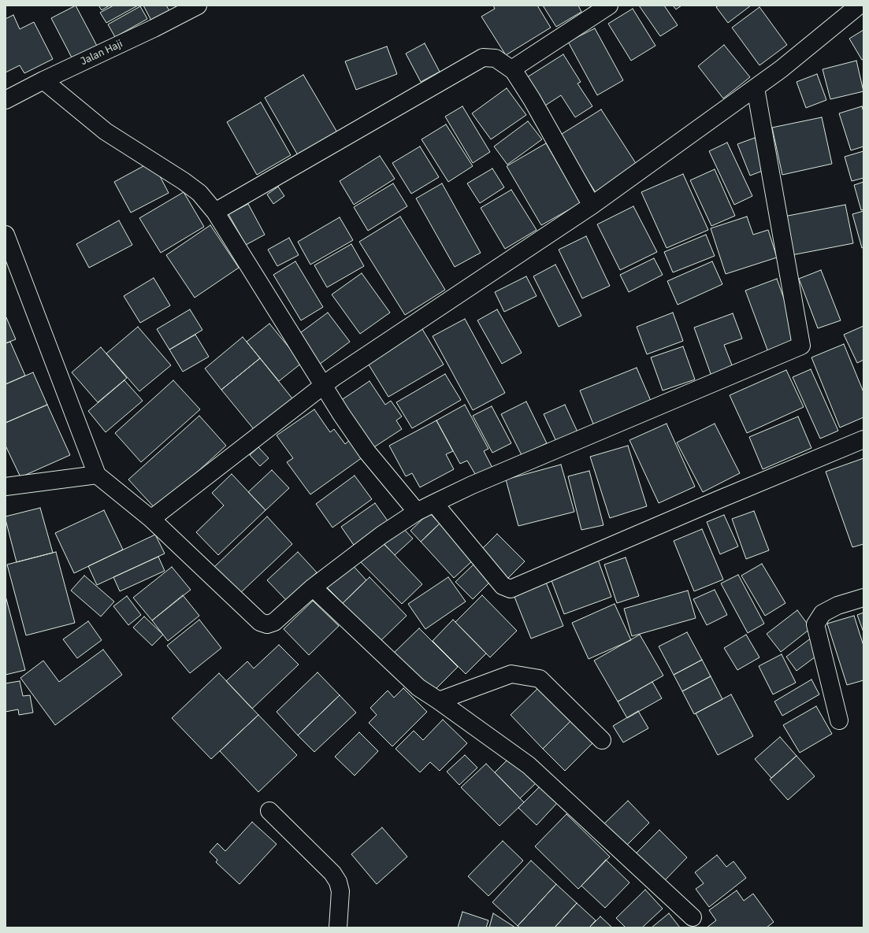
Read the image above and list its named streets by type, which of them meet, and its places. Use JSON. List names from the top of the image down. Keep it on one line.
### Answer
{"streets":{"street":["Jalan Haji"]}}
